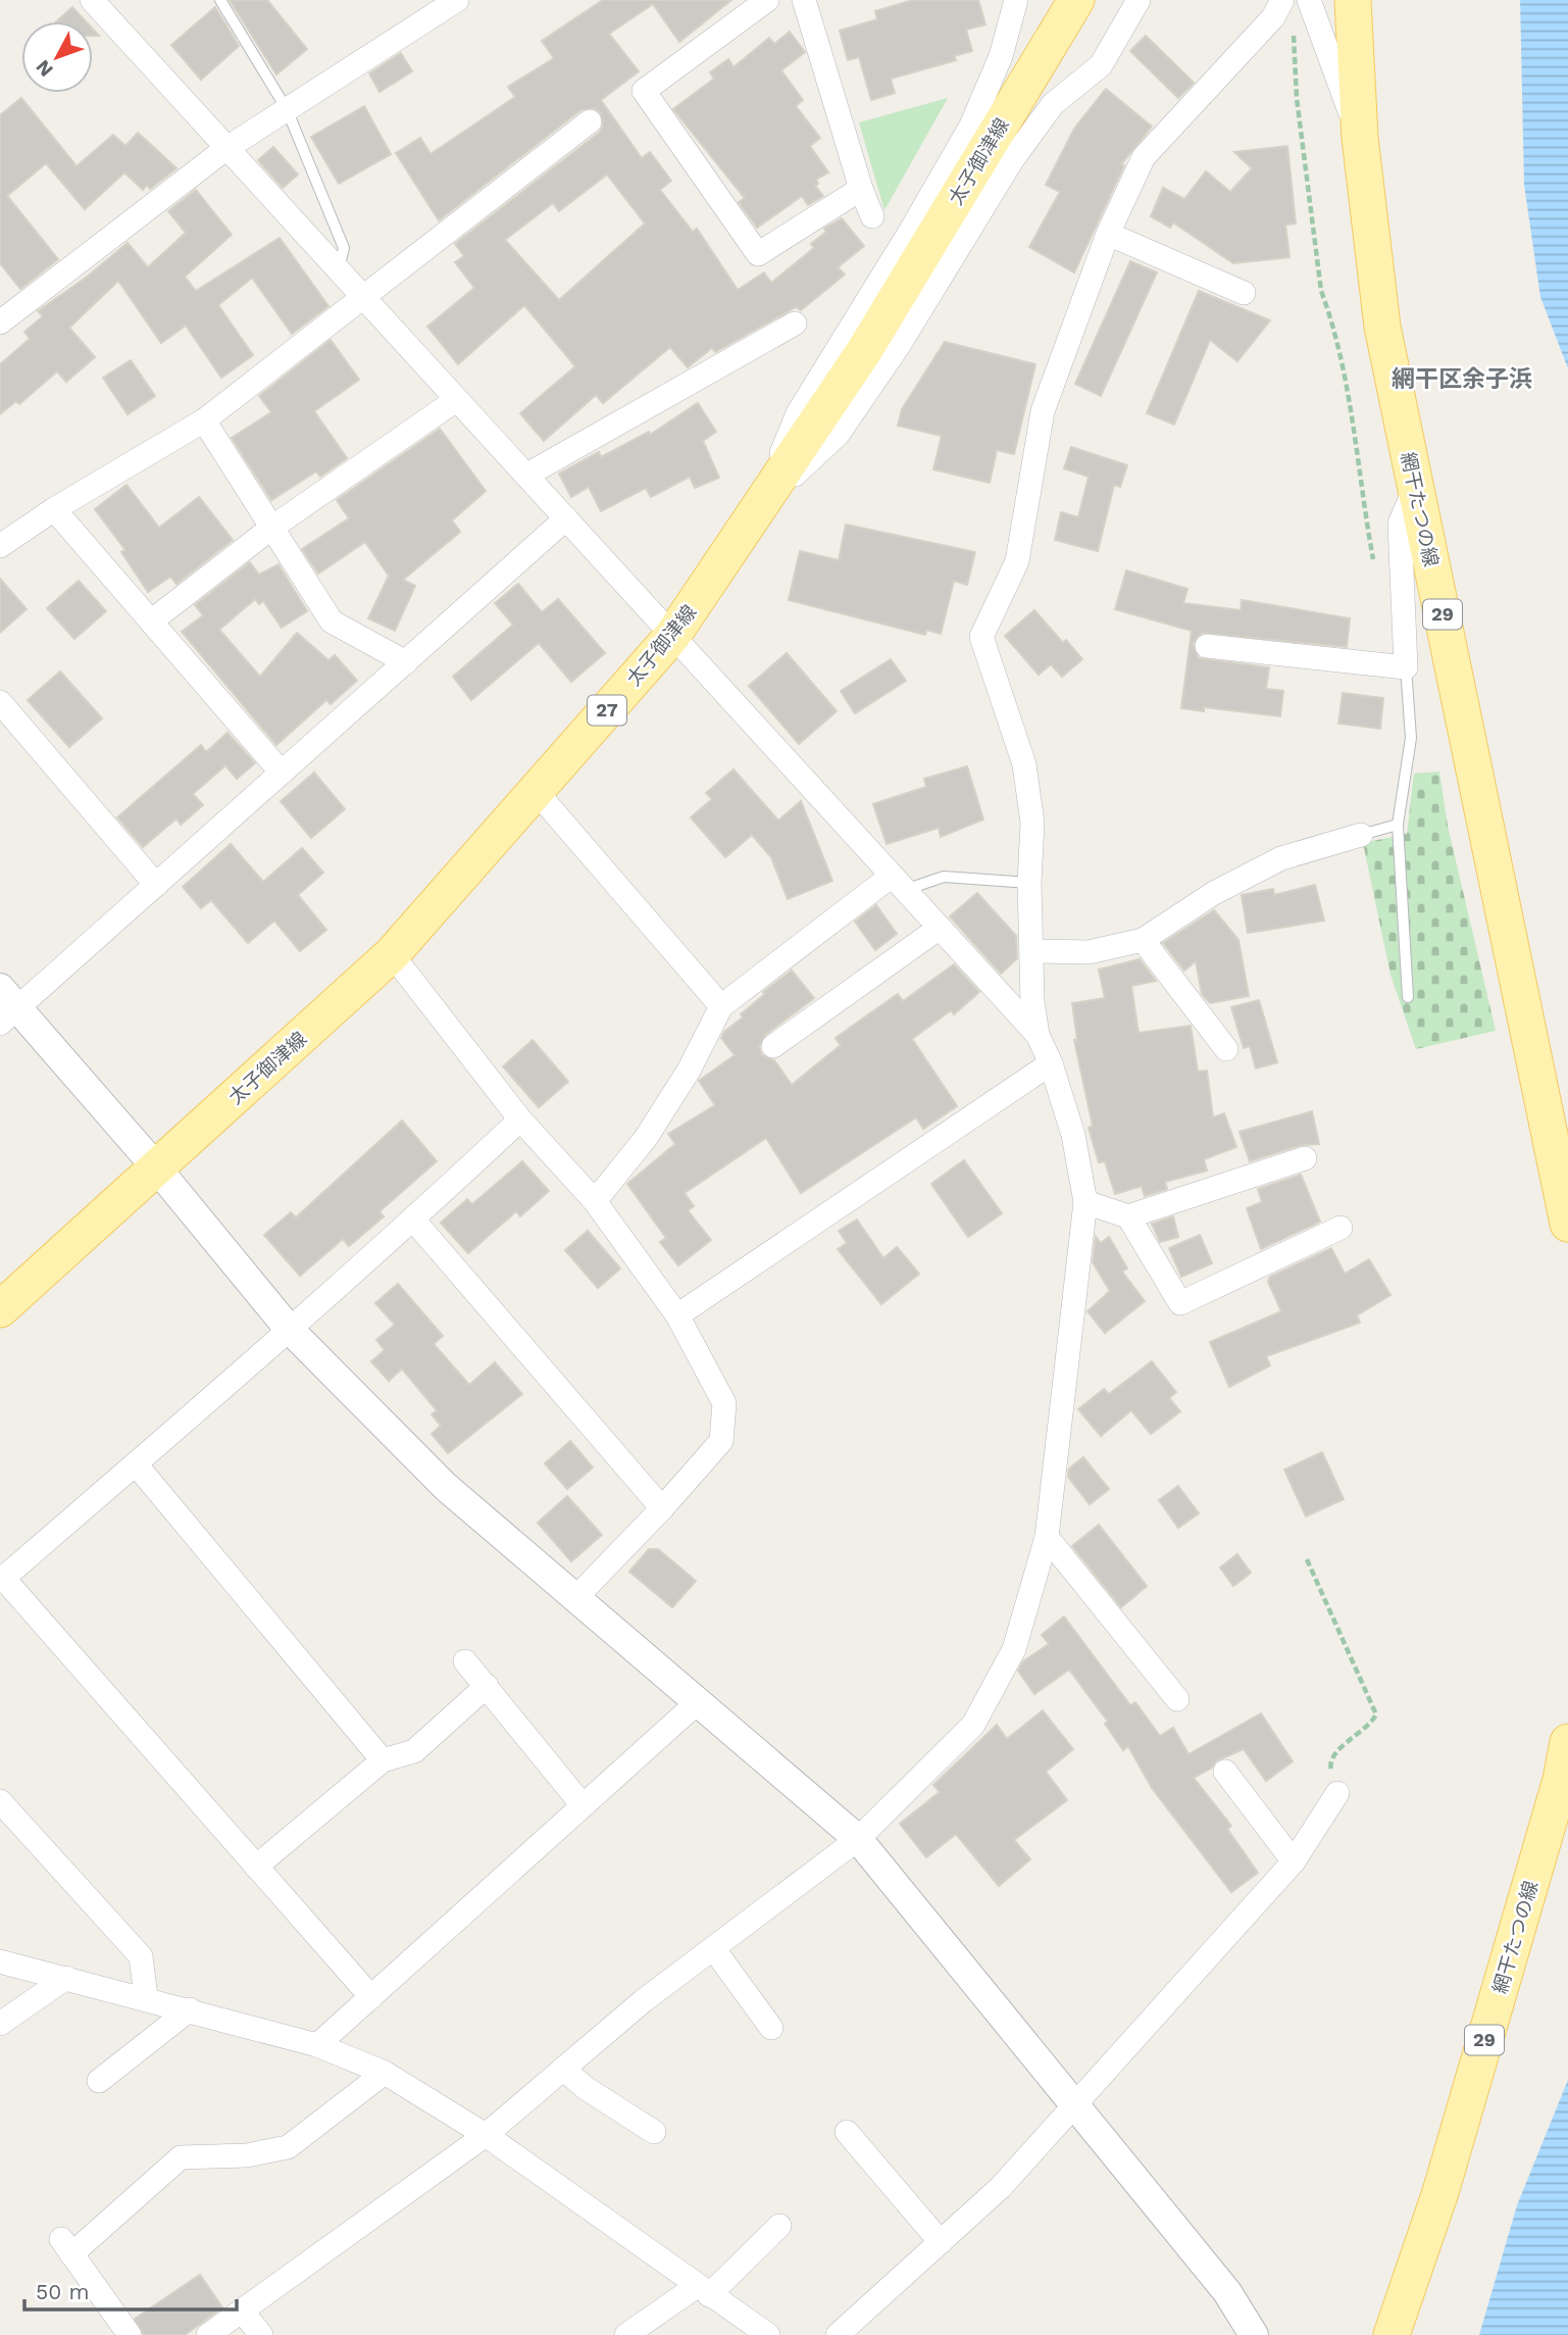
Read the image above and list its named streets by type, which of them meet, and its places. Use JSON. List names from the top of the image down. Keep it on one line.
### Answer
{"streets":{"main road":["太子御津線","網干たつの線","29","27"]},"districts":["網干区余子浜"],"scale_bar":"50 m","north":"bottom left"}
